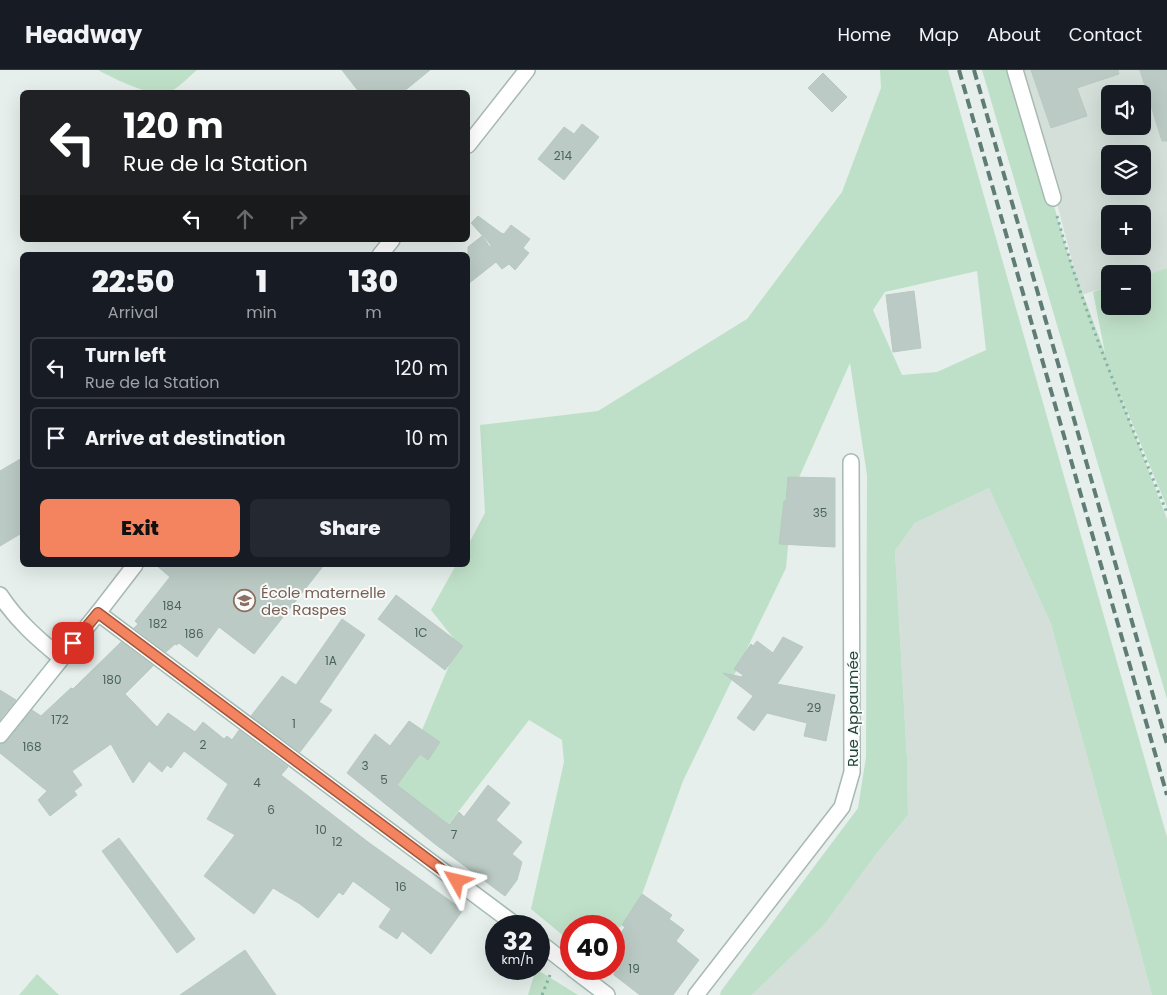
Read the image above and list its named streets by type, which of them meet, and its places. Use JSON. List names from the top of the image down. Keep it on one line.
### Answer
{"streets":{"street":["Rue Appaumée"]},"places":{"school or university":["École maternelle des Raspes"]},"house_numbers":["214","35","184","182","1C","186","1A","180","29","172","1","2","168","3","5","4","6","10","7","12","16","19"],"page":{"header":"Headway","nav":["Home","Map","About","Contact"],"map_buttons":["+","−"],"turn":["120 m","Rue de la Station"],"eta":["22:50","Arrival","1","min","130","m"],"list":[{"name":"Turn left","note":"Rue de la Station","value":"120 m"},{"name":"Arrive at destination","value":"10 m"}],"buttons":["Exit","Share"],"speed":"32 km/h","limit":"40"}}
